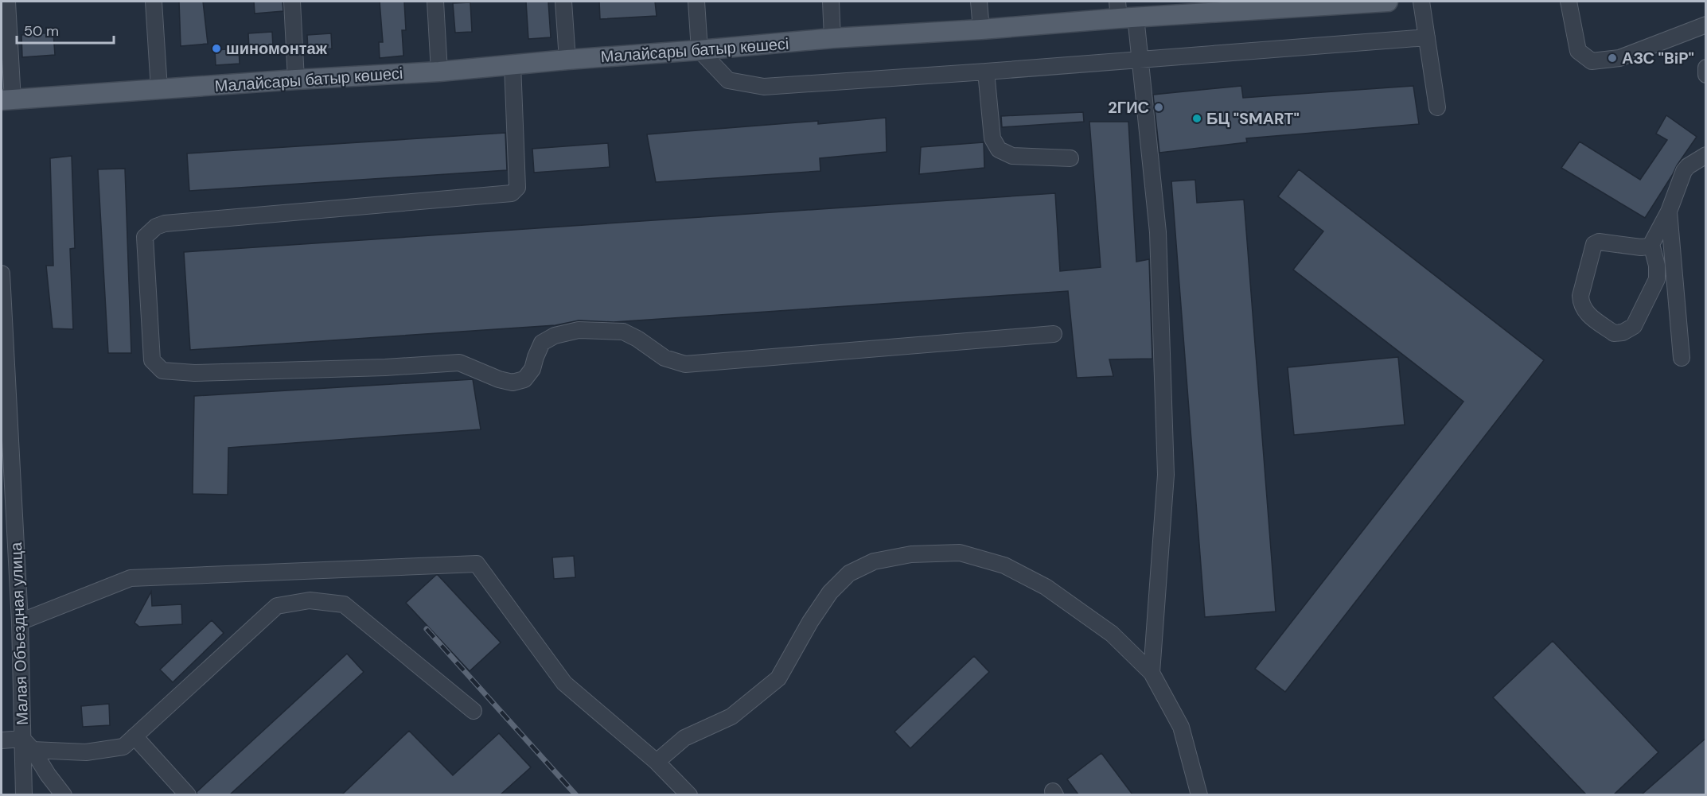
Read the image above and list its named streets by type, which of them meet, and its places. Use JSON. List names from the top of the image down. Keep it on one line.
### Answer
{"streets":{"main road":["Малайсары батыр көшесі"],"street":["Малая Объездная улица"]},"places":["шиномонтаж","АЗС \"BiP\"","2ГИС","БЦ \"SMART\""],"scale_bar":"50 m"}
